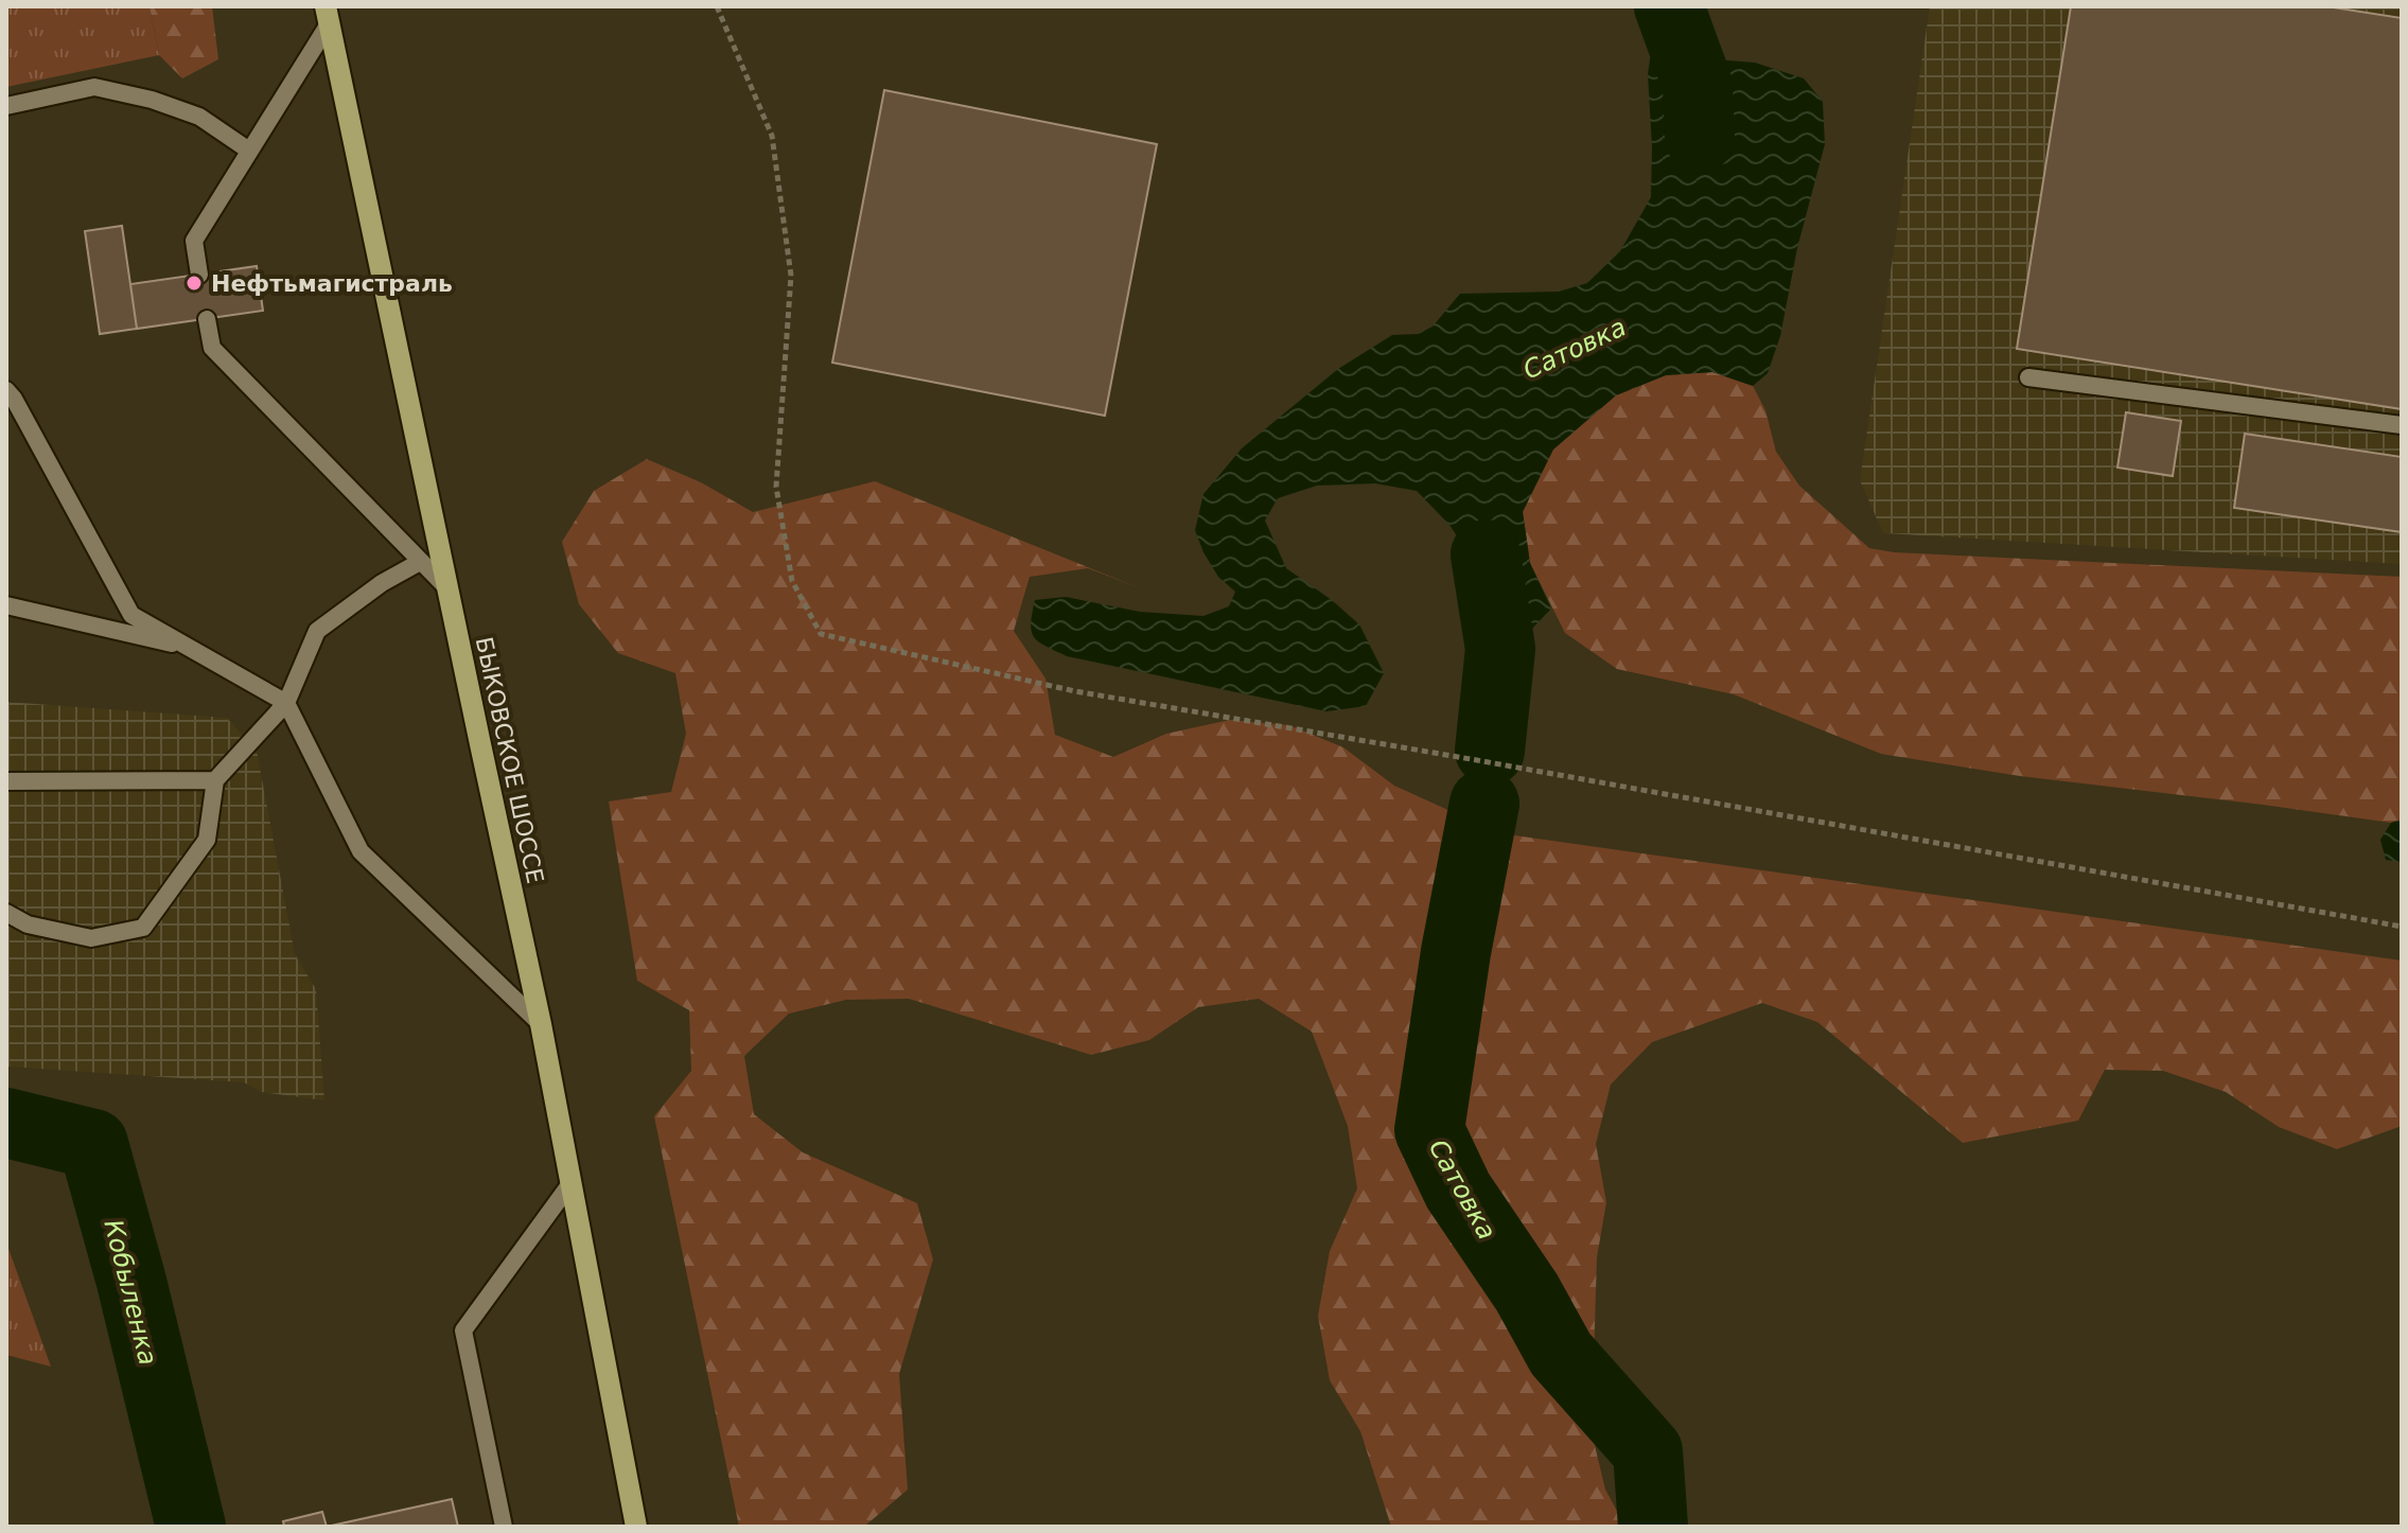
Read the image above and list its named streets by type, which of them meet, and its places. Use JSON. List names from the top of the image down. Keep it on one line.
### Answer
{"streets":{"main road":["БЫКОВСКОЕ ШОССЕ"]},"water":["Сатовка","Кобыленка"],"places":["Нефтьмагистраль"]}
